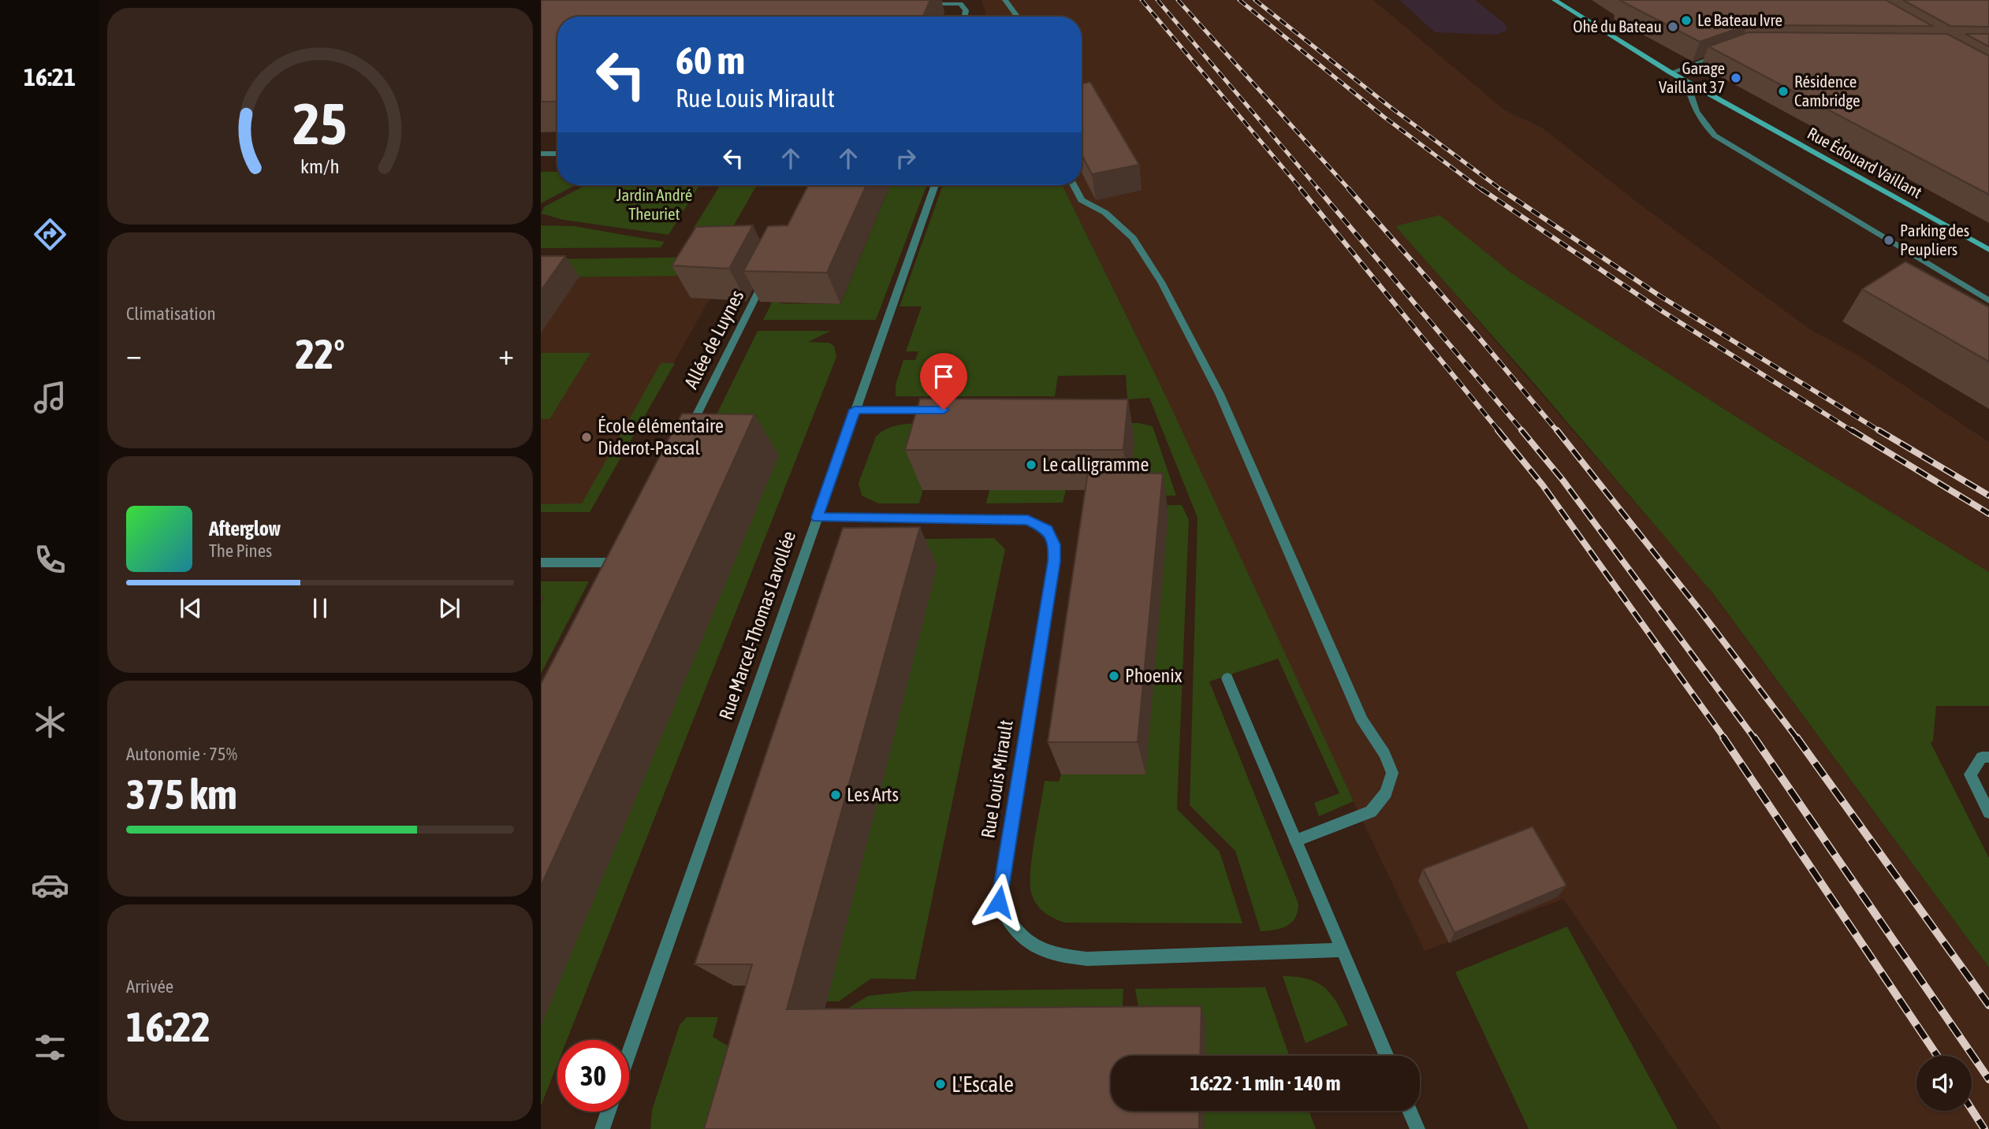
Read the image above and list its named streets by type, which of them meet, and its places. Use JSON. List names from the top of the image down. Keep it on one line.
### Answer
{"streets":{"main road":["Rue Édouard Vaillant"],"street":["Allée de Luynes","Rue Marcel-Thomas Lavollée","Rue Louis Mirault"]},"crossings":[["Rue Marcel-Thomas Lavollée","Rue Louis Mirault"]],"parks":["Jardin André Theuriet"],"places":["Le Bateau Ivre","Ohé du Bateau","Garage Vaillant 37","Résidence Cambridge","Parking des Peupliers","École élémentaire Diderot-Pascal","Le calligramme","Phoenix","Les Arts","L'Escale"],"page":{"tabs":"16:21","turn":["60 m","Rue Louis Mirault"],"tile":["Climatisation",["Autonomie · 75%","375 km"],["Arrivée","16:22"]],"heat":["−","22°","+"],"song":["Afterglow","The Pines"],"limit":"30","trip":"16:22 · 1 min · 140 m","gauge":["25","km/h"]}}
